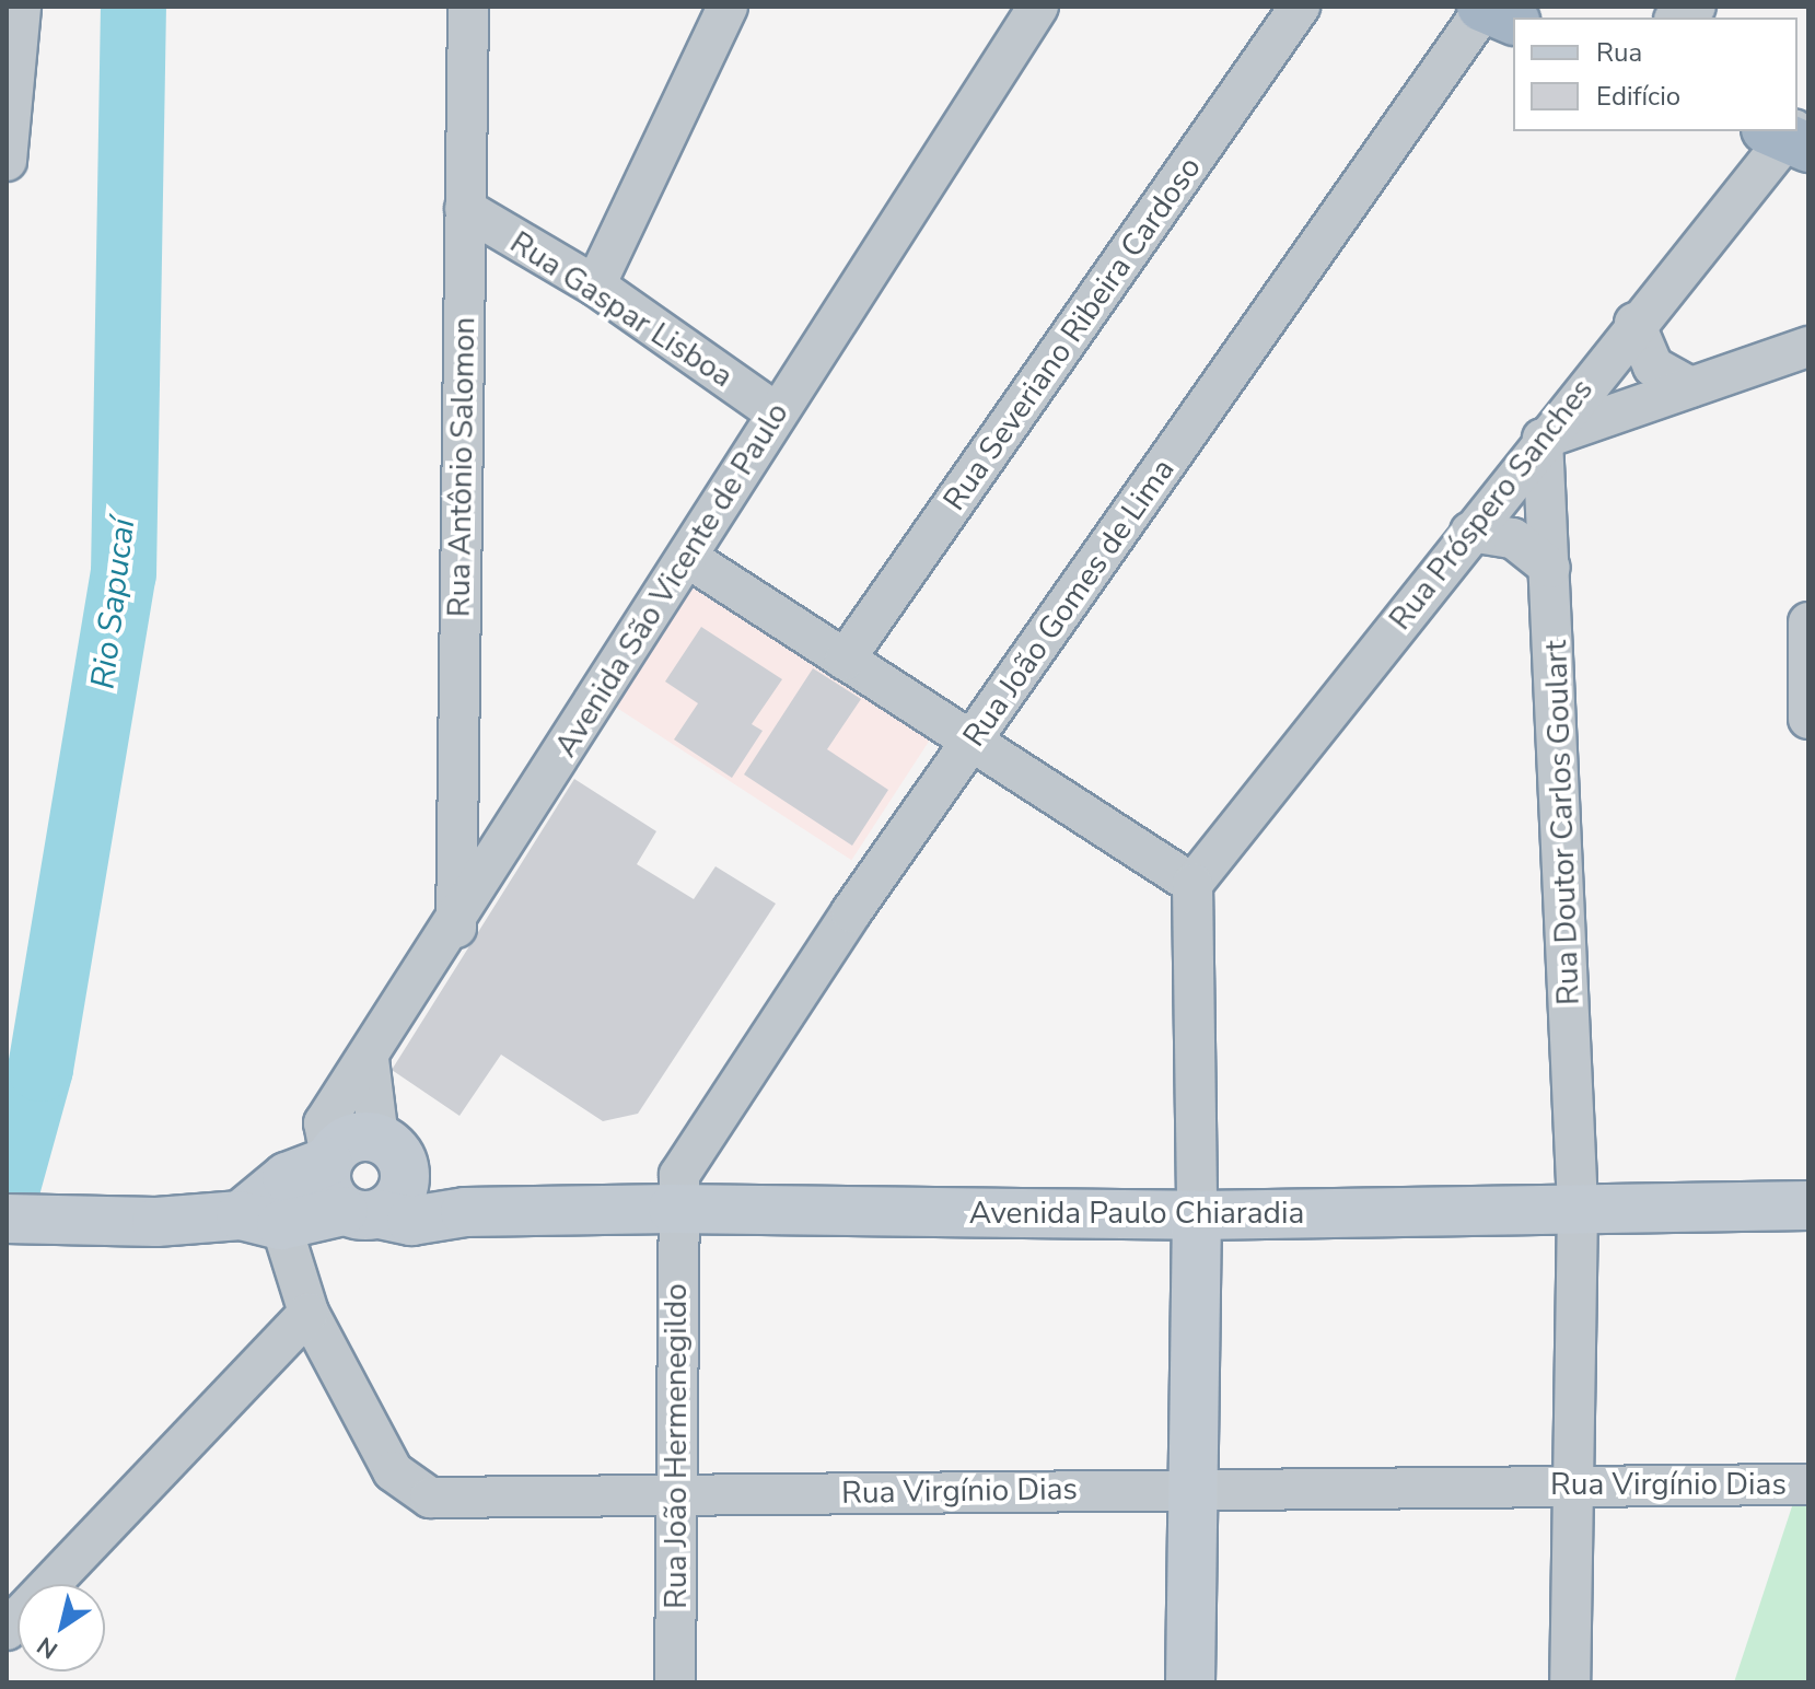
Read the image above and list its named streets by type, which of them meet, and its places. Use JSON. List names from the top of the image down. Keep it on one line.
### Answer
{"streets":{"main road":["Avenida Paulo Chiaradia"],"street":["Rua Gaspar Lisboa","Rua Severiano Ribeira Cardoso","Rua Antônio Salomon","Rua Próspero Sanches","Avenida São Vicente de Paulo","Rua João Gomes de Lima","Rua Doutor Carlos Goulart","Rua João Hermenegildo","Rua Virgínio Dias"]},"crossings":[["Rua Gaspar Lisboa","Rua Antônio Salomon"],["Rua Gaspar Lisboa","Avenida São Vicente de Paulo"],["Rua Antônio Salomon","Avenida São Vicente de Paulo"],["Rua Próspero Sanches","Rua Doutor Carlos Goulart"],["Avenida São Vicente de Paulo","Avenida Paulo Chiaradia"],["Rua João Gomes de Lima","Avenida Paulo Chiaradia"],["Rua João Gomes de Lima","Rua João Hermenegildo"],["Rua Doutor Carlos Goulart","Avenida Paulo Chiaradia"],["Rua Doutor Carlos Goulart","Rua Virgínio Dias"],["Avenida Paulo Chiaradia","Rua João Hermenegildo"],["Avenida Paulo Chiaradia","Rua Virgínio Dias"],["Rua João Hermenegildo","Rua Virgínio Dias"]],"water":["Rio Sapucaí"],"legend":["Rua","Edifício"],"north":"bottom left"}
